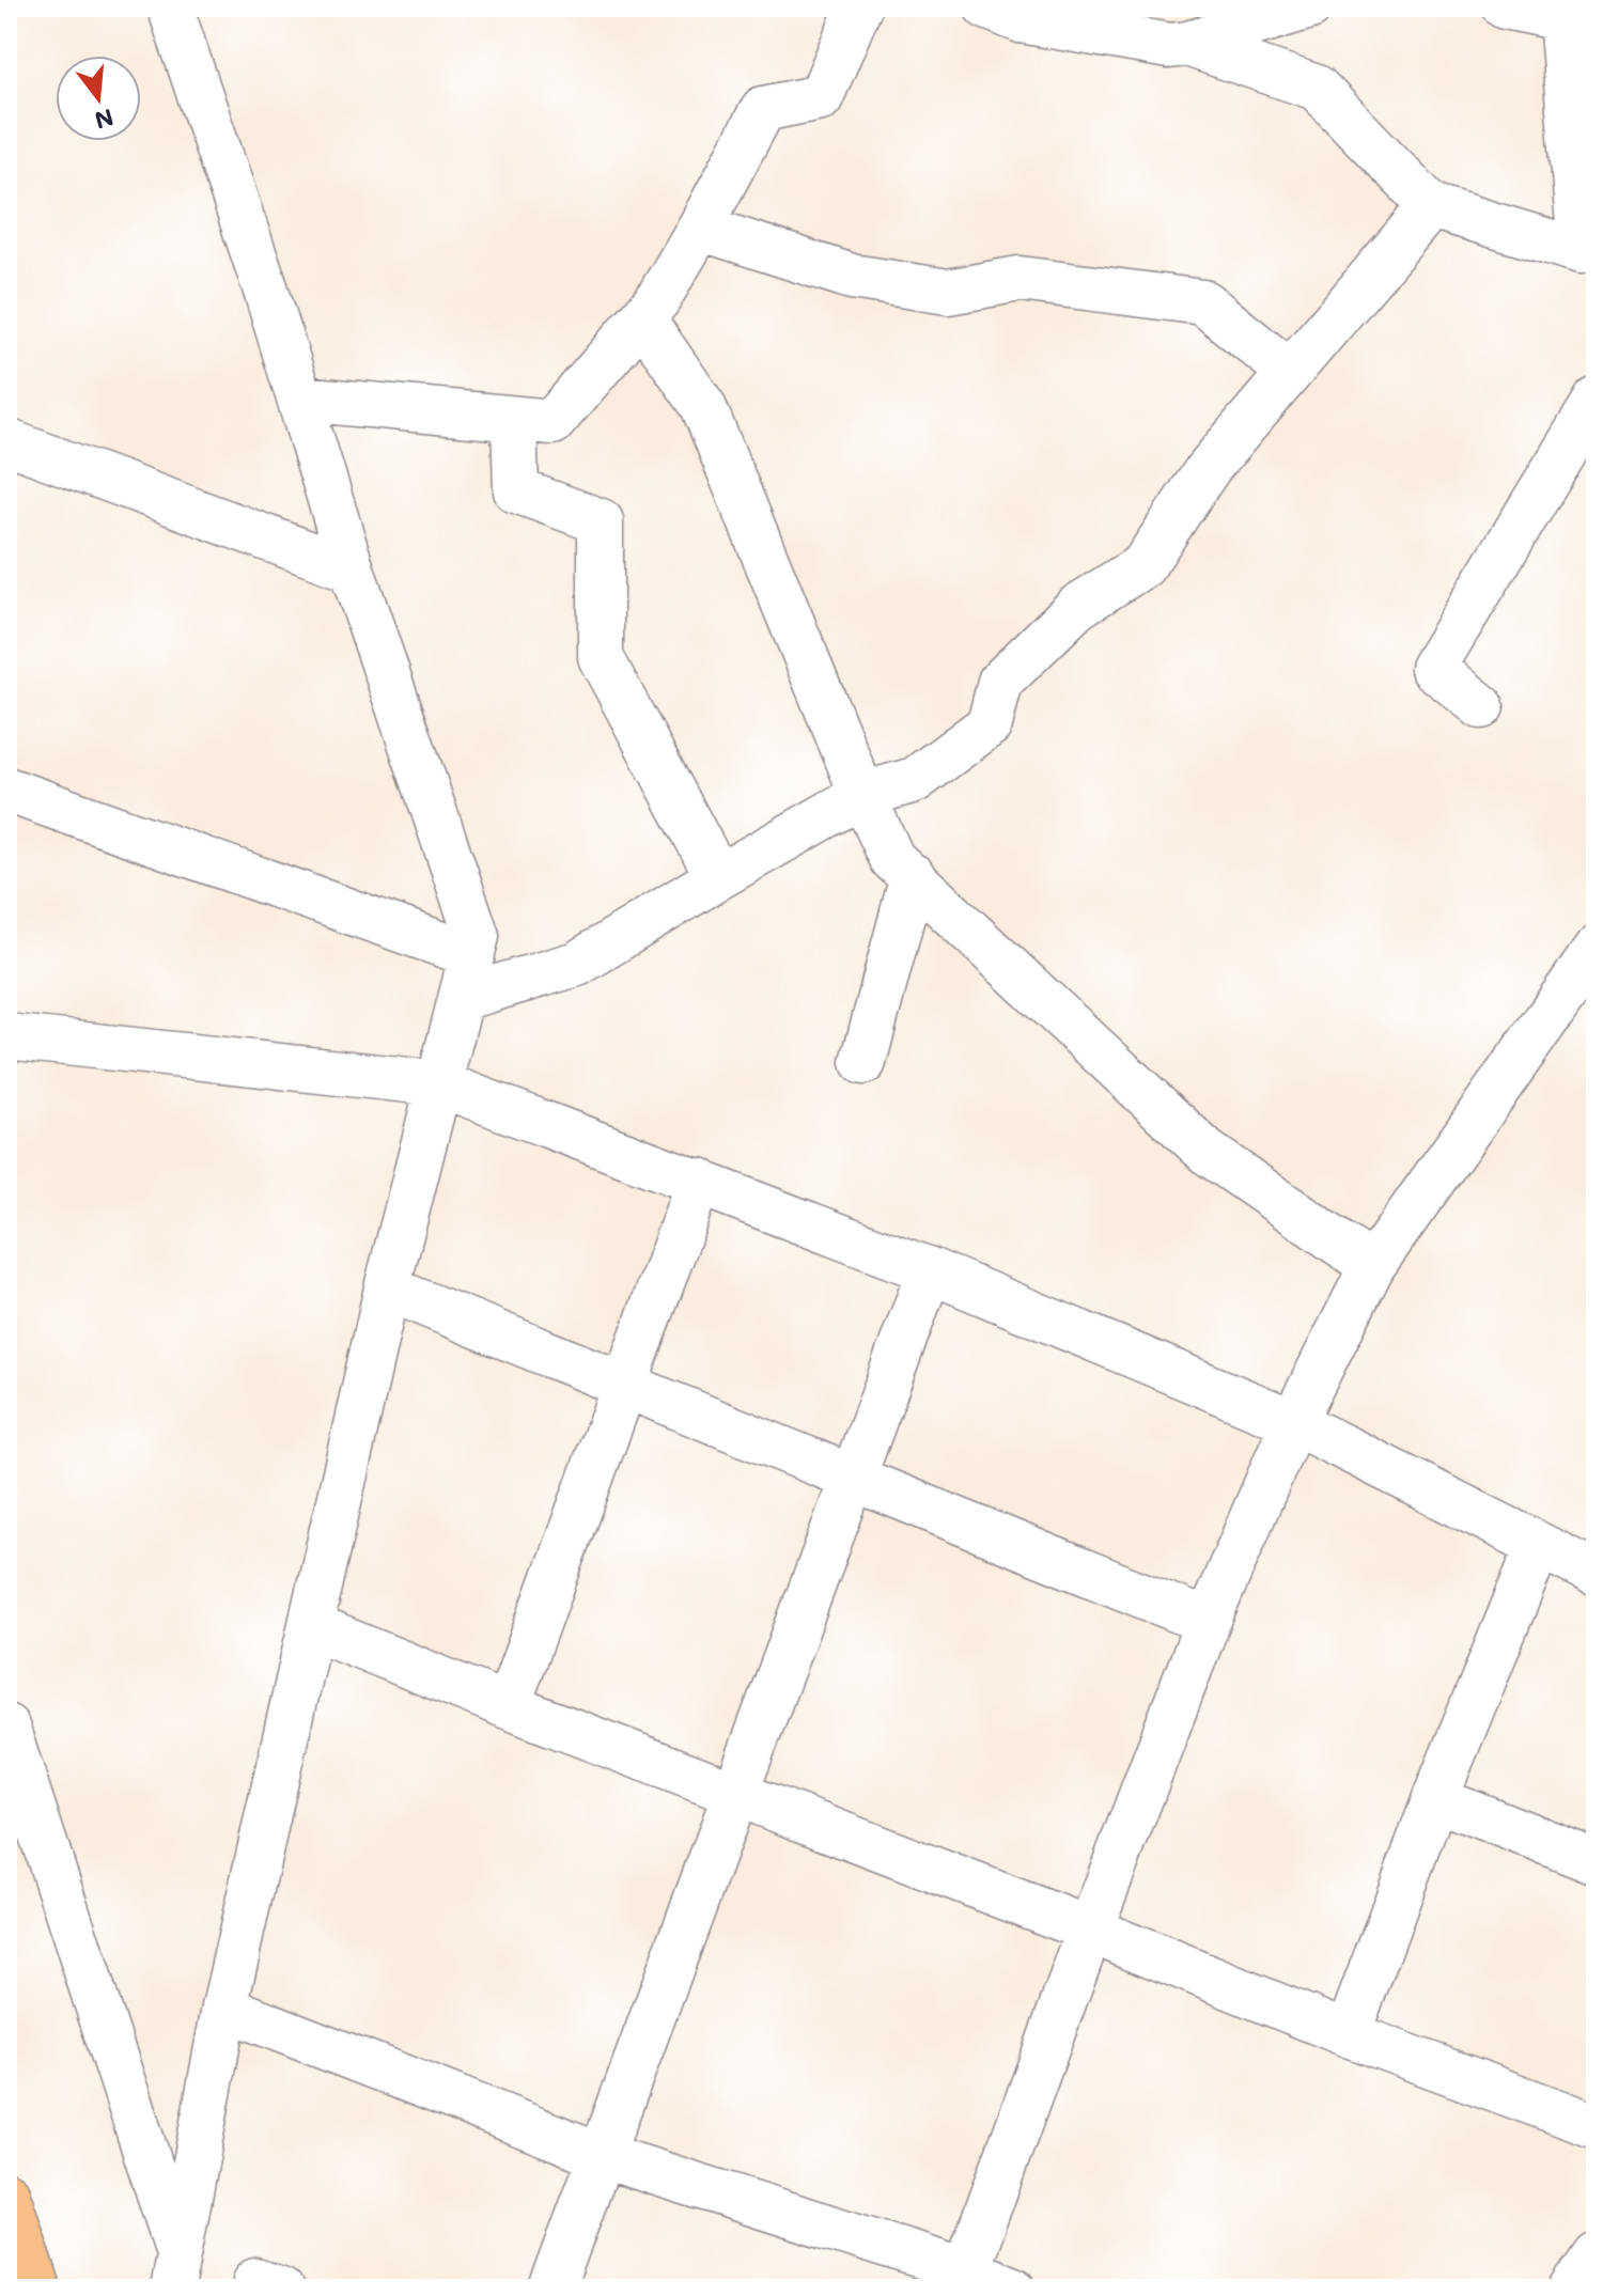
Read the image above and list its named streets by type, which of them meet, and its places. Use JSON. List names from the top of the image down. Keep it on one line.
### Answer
{"north":"bottom"}
